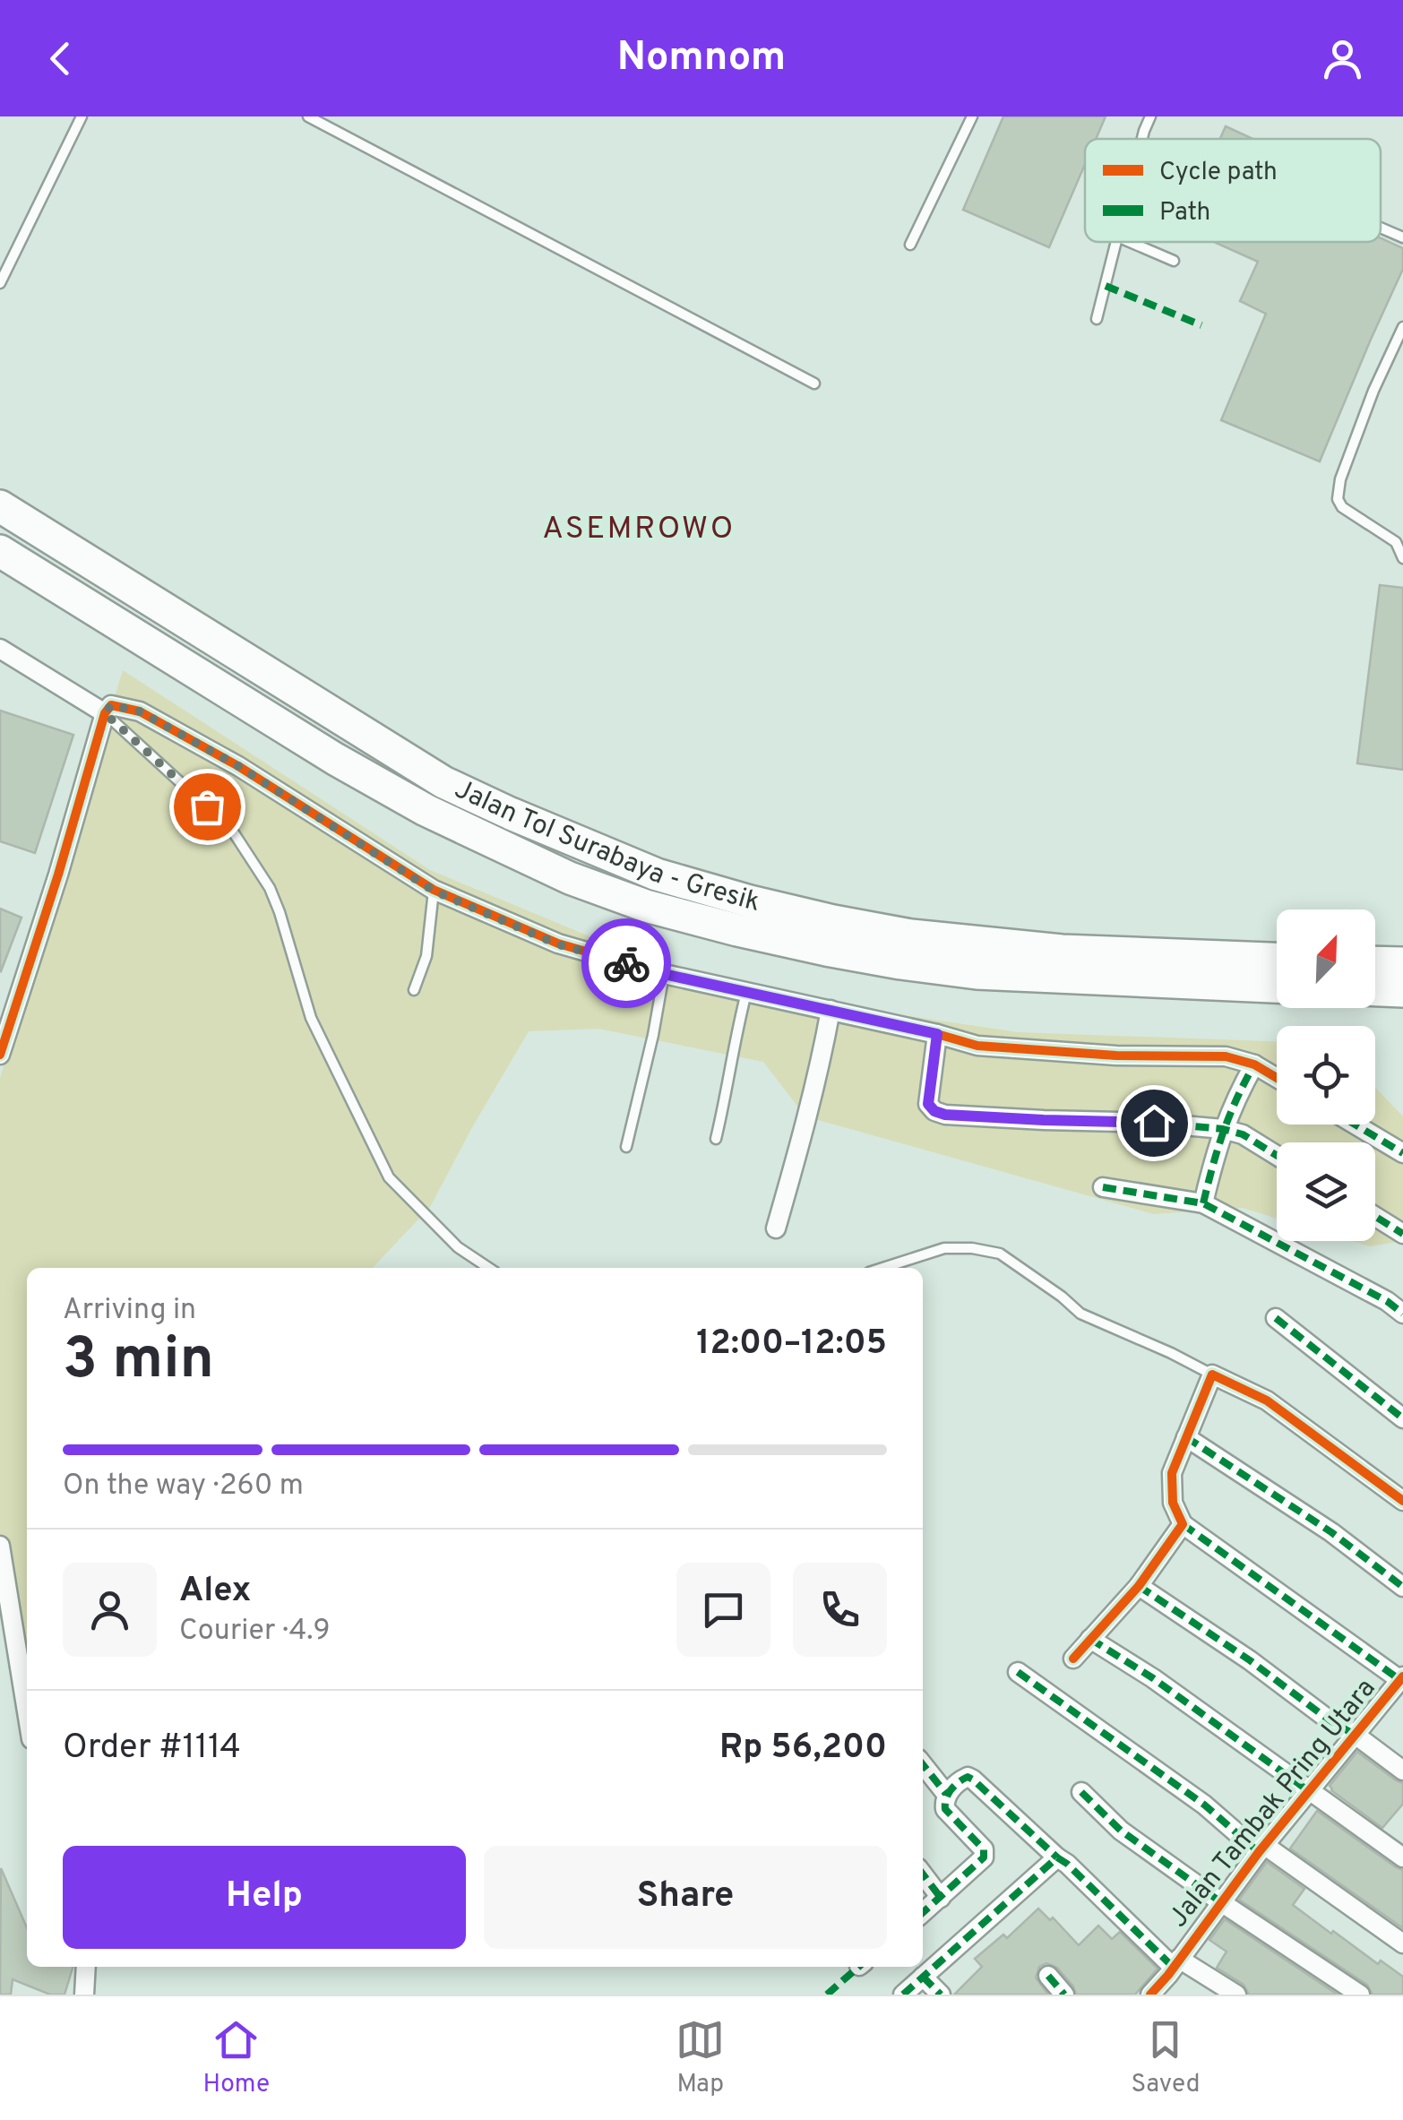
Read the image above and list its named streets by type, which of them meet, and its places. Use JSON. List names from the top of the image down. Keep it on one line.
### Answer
{"streets":{"highway":["Jalan Tol Surabaya - Gresik"],"street":["Jalan Tambak Pring Utara"]},"districts":["ASEMROWO"],"legend":["Cycle path","Path"],"north":"top right","page":{"header":"Nomnom","heading":["3 min","Arriving in","12:00–12:05"],"panel":["Alex","Courier · 4.9","Order #1114","Rp 56,200"],"bar":"On the way · 260 m","buttons":["Help","Share"],"tabs":["Home","Map","Saved"]}}
